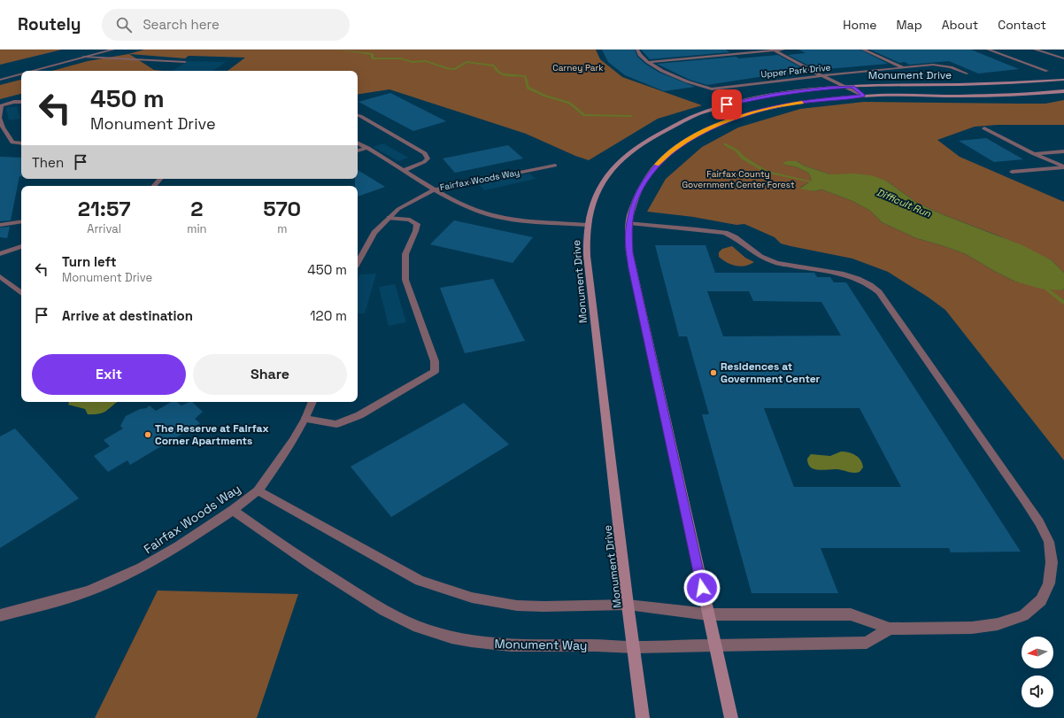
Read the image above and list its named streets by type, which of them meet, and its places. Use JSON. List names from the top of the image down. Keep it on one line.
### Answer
{"streets":{"main road":["Monument Drive"],"street":["Upper Park Drive","Fairfax Woods Way","Monument Way"]},"crossings":[["Monument Drive","Monument Way"],["Fairfax Woods Way","Monument Way"]],"water":["Difficult Run"],"parks":["Carney Park","Fairfax County Government Center Forest"],"places":["Residences at Government Center","The Reserve at Fairfax Corner Apartments"],"north":"left","page":{"header":"Routely","search":"Search here","nav":["Home","Map","About","Contact"],"turn":["450 m","Monument Drive"],"then":"Then","eta":["21:57","Arrival","2","min","570","m"],"list":[{"name":"Turn left","note":"Monument Drive","value":"450 m"},{"name":"Arrive at destination","value":"120 m"}],"buttons":["Exit","Share"]}}
